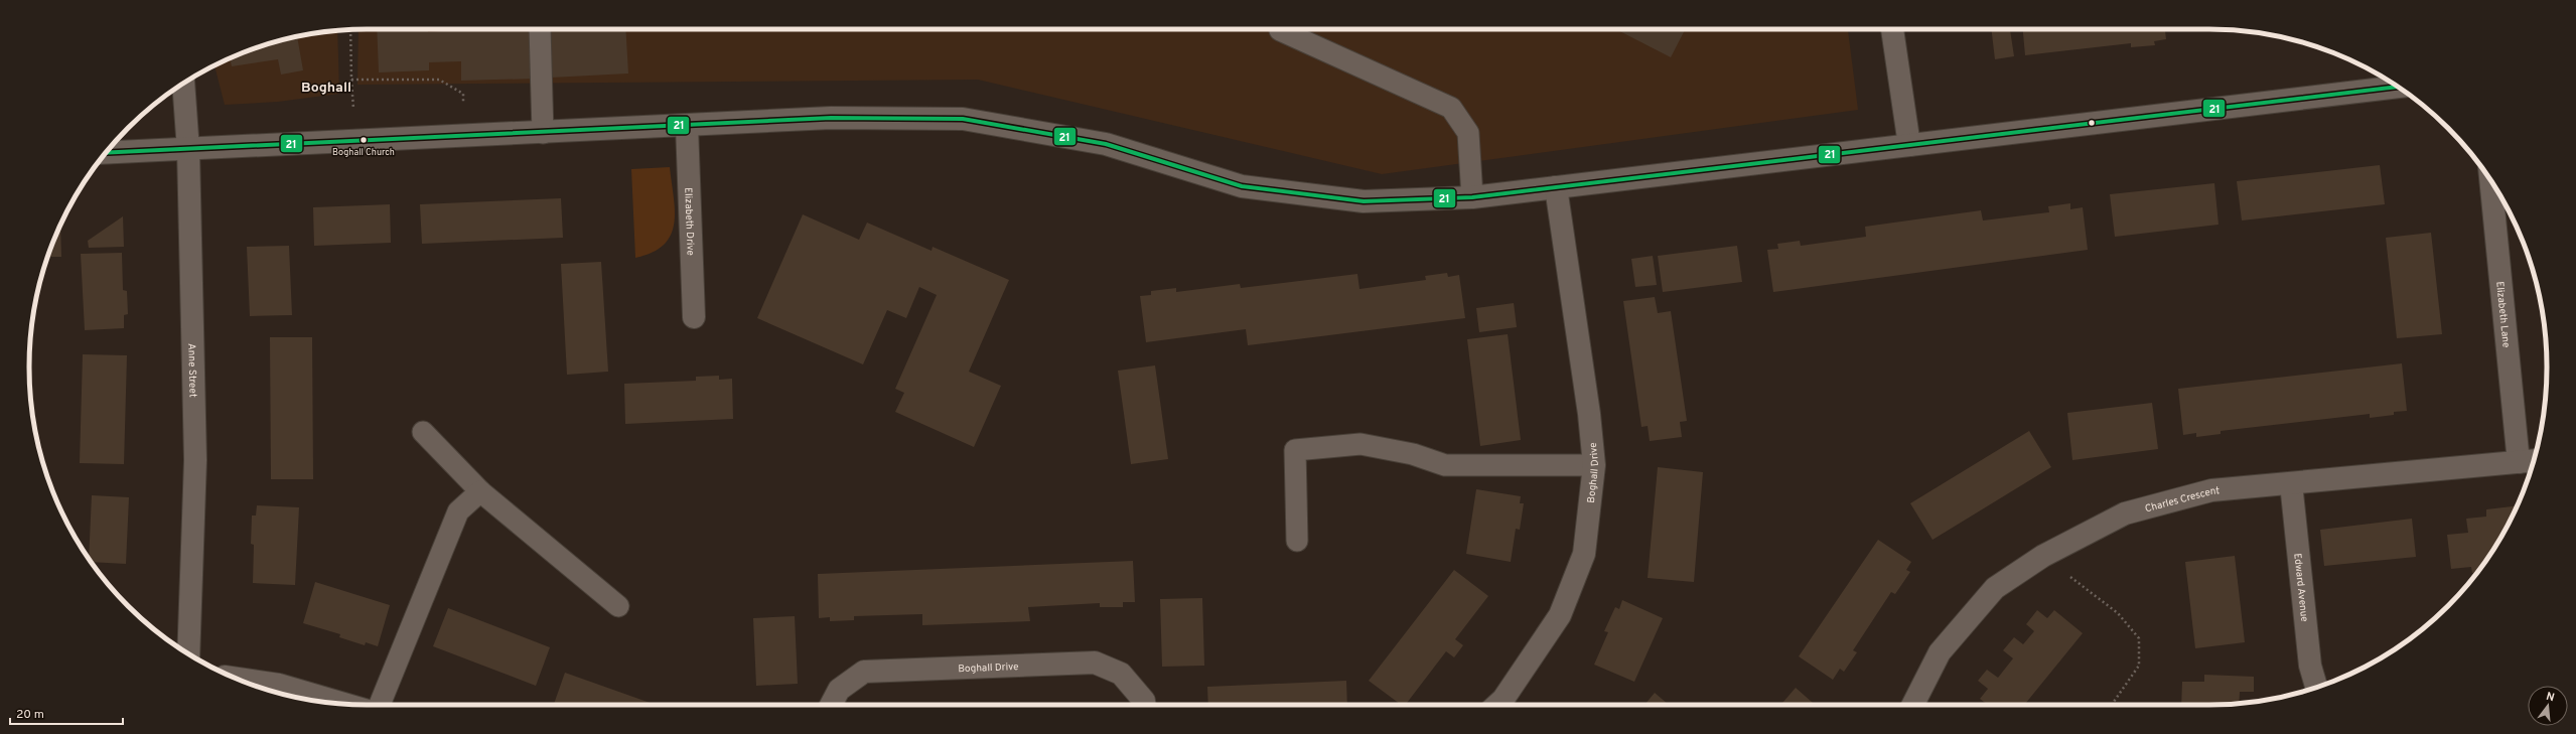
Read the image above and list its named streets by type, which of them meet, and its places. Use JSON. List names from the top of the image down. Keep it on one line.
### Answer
{"streets":{"street":["Elizabeth Drive","Elizabeth Lane","Anne Street","Boghall Drive","Charles Crescent","Edward Avenue"]},"crossings":[["Elizabeth Lane","Charles Crescent"],["Charles Crescent","Edward Avenue"]],"districts":["Boghall"],"places":["Boghall Church"],"lines":["transit line 21"],"scale_bar":"20 m","north":"top"}
